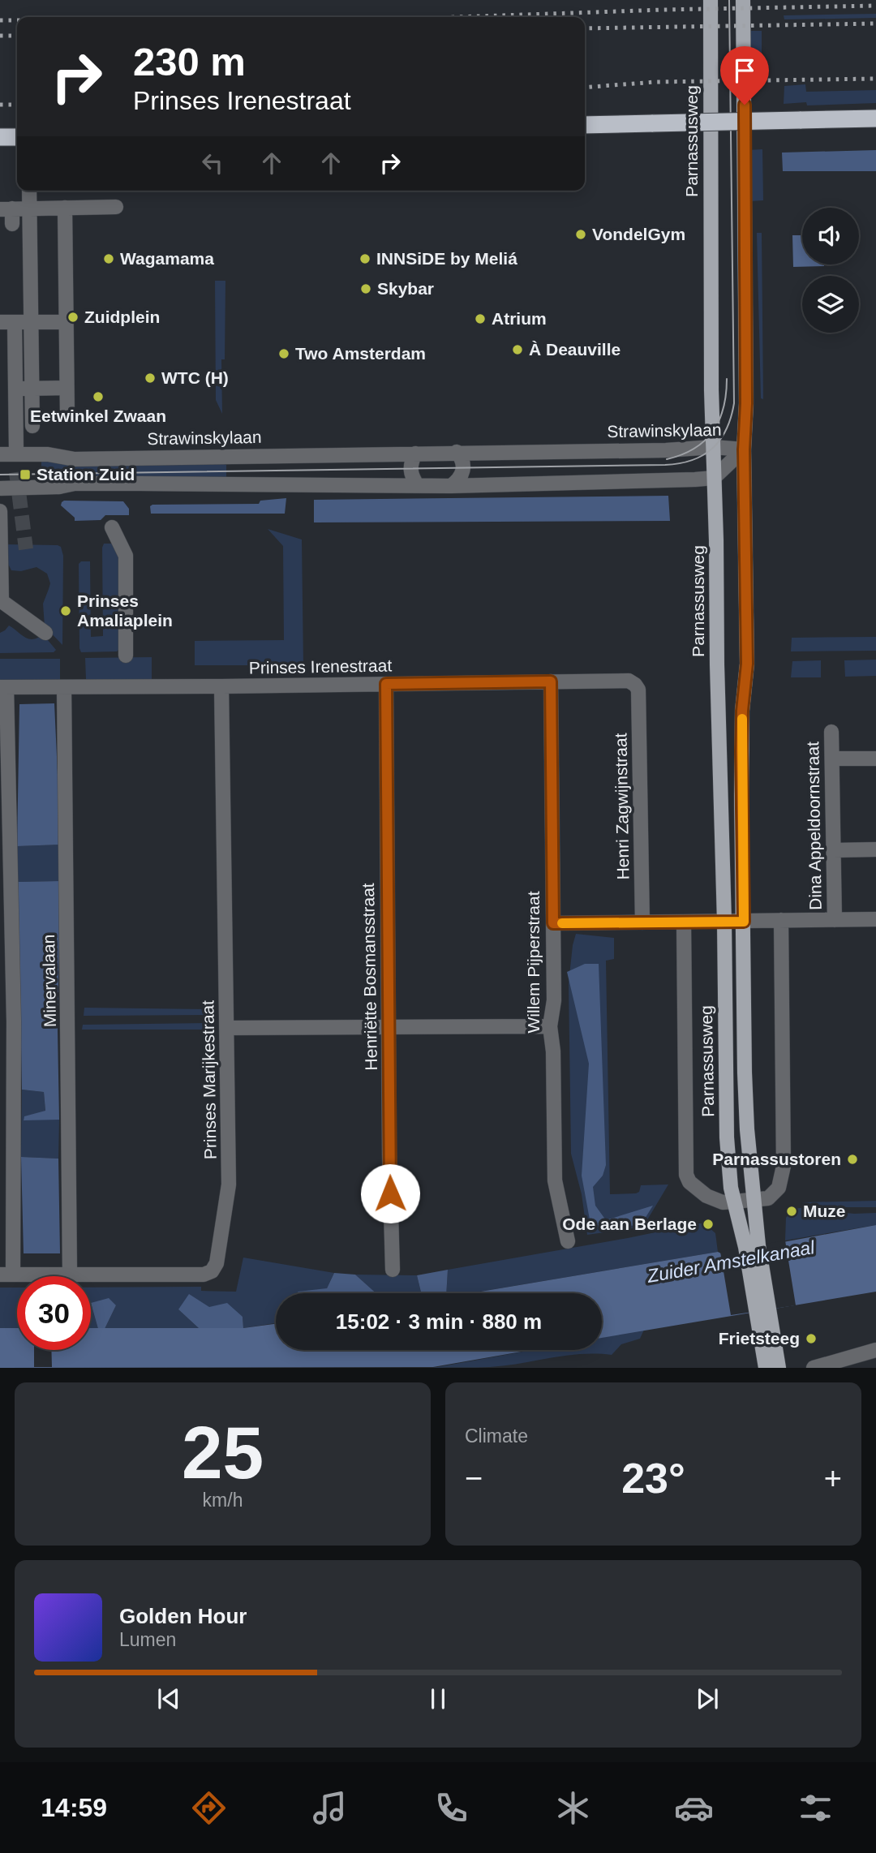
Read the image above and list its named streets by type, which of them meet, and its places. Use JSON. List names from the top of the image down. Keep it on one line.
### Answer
{"streets":{"main road":["Parnassusweg"],"street":["Strawinskylaan","Prinses Irenestraat","Henri Zagwijnstraat","Dina Appeldoornstraat","Willem Pijperstraat","Henriëtte Bosmansstraat","Minervalaan","Prinses Marijkestraat"]},"crossings":[["Parnassusweg","Strawinskylaan"],["Prinses Irenestraat","Henri Zagwijnstraat"],["Prinses Irenestraat","Willem Pijperstraat"],["Prinses Irenestraat","Henriëtte Bosmansstraat"],["Prinses Irenestraat","Minervalaan"],["Prinses Irenestraat","Prinses Marijkestraat"],["Minervalaan","Prinses Marijkestraat"]],"water":["Zuider Amstelkanaal"],"places":{"other":["VondelGym","Wagamama","INNSiDE by Meliá","Skybar","Zuidplein","Atrium","À Deauville","Two Amsterdam","WTC (H)","Eetwinkel Zwaan","Prinses Amaliaplein","Parnassustoren","Muze","Ode aan Berlage","Frietsteeg"],"transit":["Station Zuid"]},"page":{"turn":["230 m","Prinses Irenestraat"],"limit":"30","trip":"15:02 · 3 min · 880 m","tile":[["25","km/h"],"Climate"],"heat":["−","23°","+"],"song":["Golden Hour","Lumen"],"tabs":"14:59"}}
